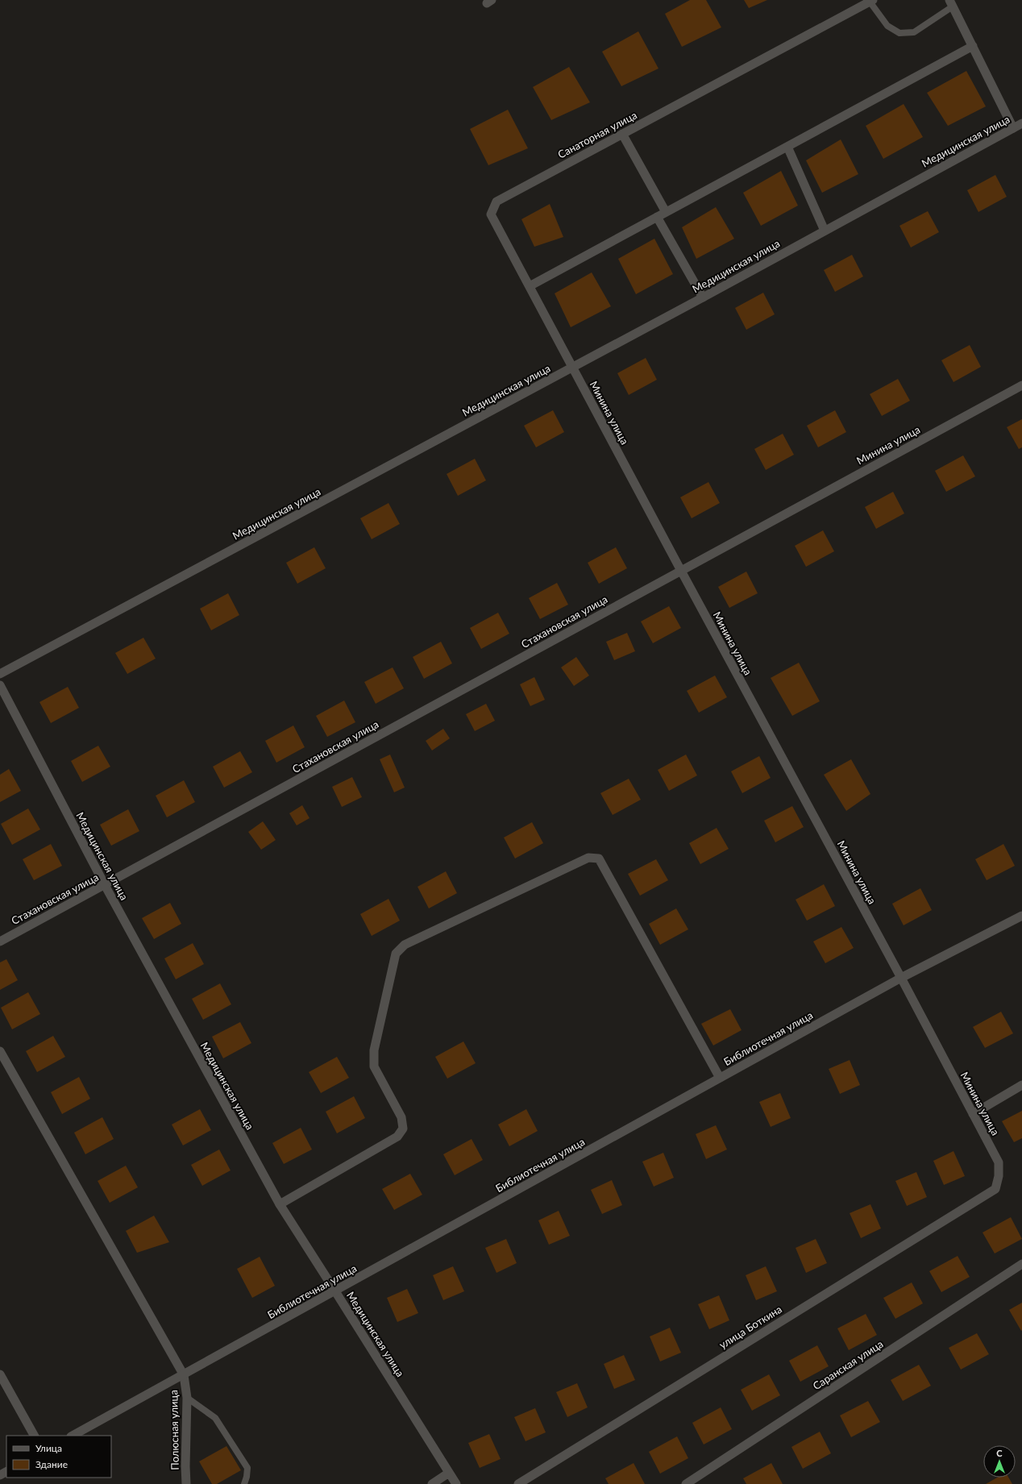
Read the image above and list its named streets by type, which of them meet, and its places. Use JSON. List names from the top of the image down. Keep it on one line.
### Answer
{"streets":{"street":["Санаторная улица","Медицинская улица","Минина улица","Стахановская улица","Библиотечная улица","улица Боткина","Саранская улица","Полюсная улица"]},"crossings":[["Санаторная улица","Медицинская улица"],["Санаторная улица","Минина улица"],["Медицинская улица","Минина улица"],["Медицинская улица","Стахановская улица"],["Медицинская улица","Библиотечная улица"],["Минина улица","Стахановская улица"],["Минина улица","Библиотечная улица"],["Минина улица","улица Боткина"],["Библиотечная улица","Полюсная улица"]],"legend":["Улица","Здание"],"north":"top"}
